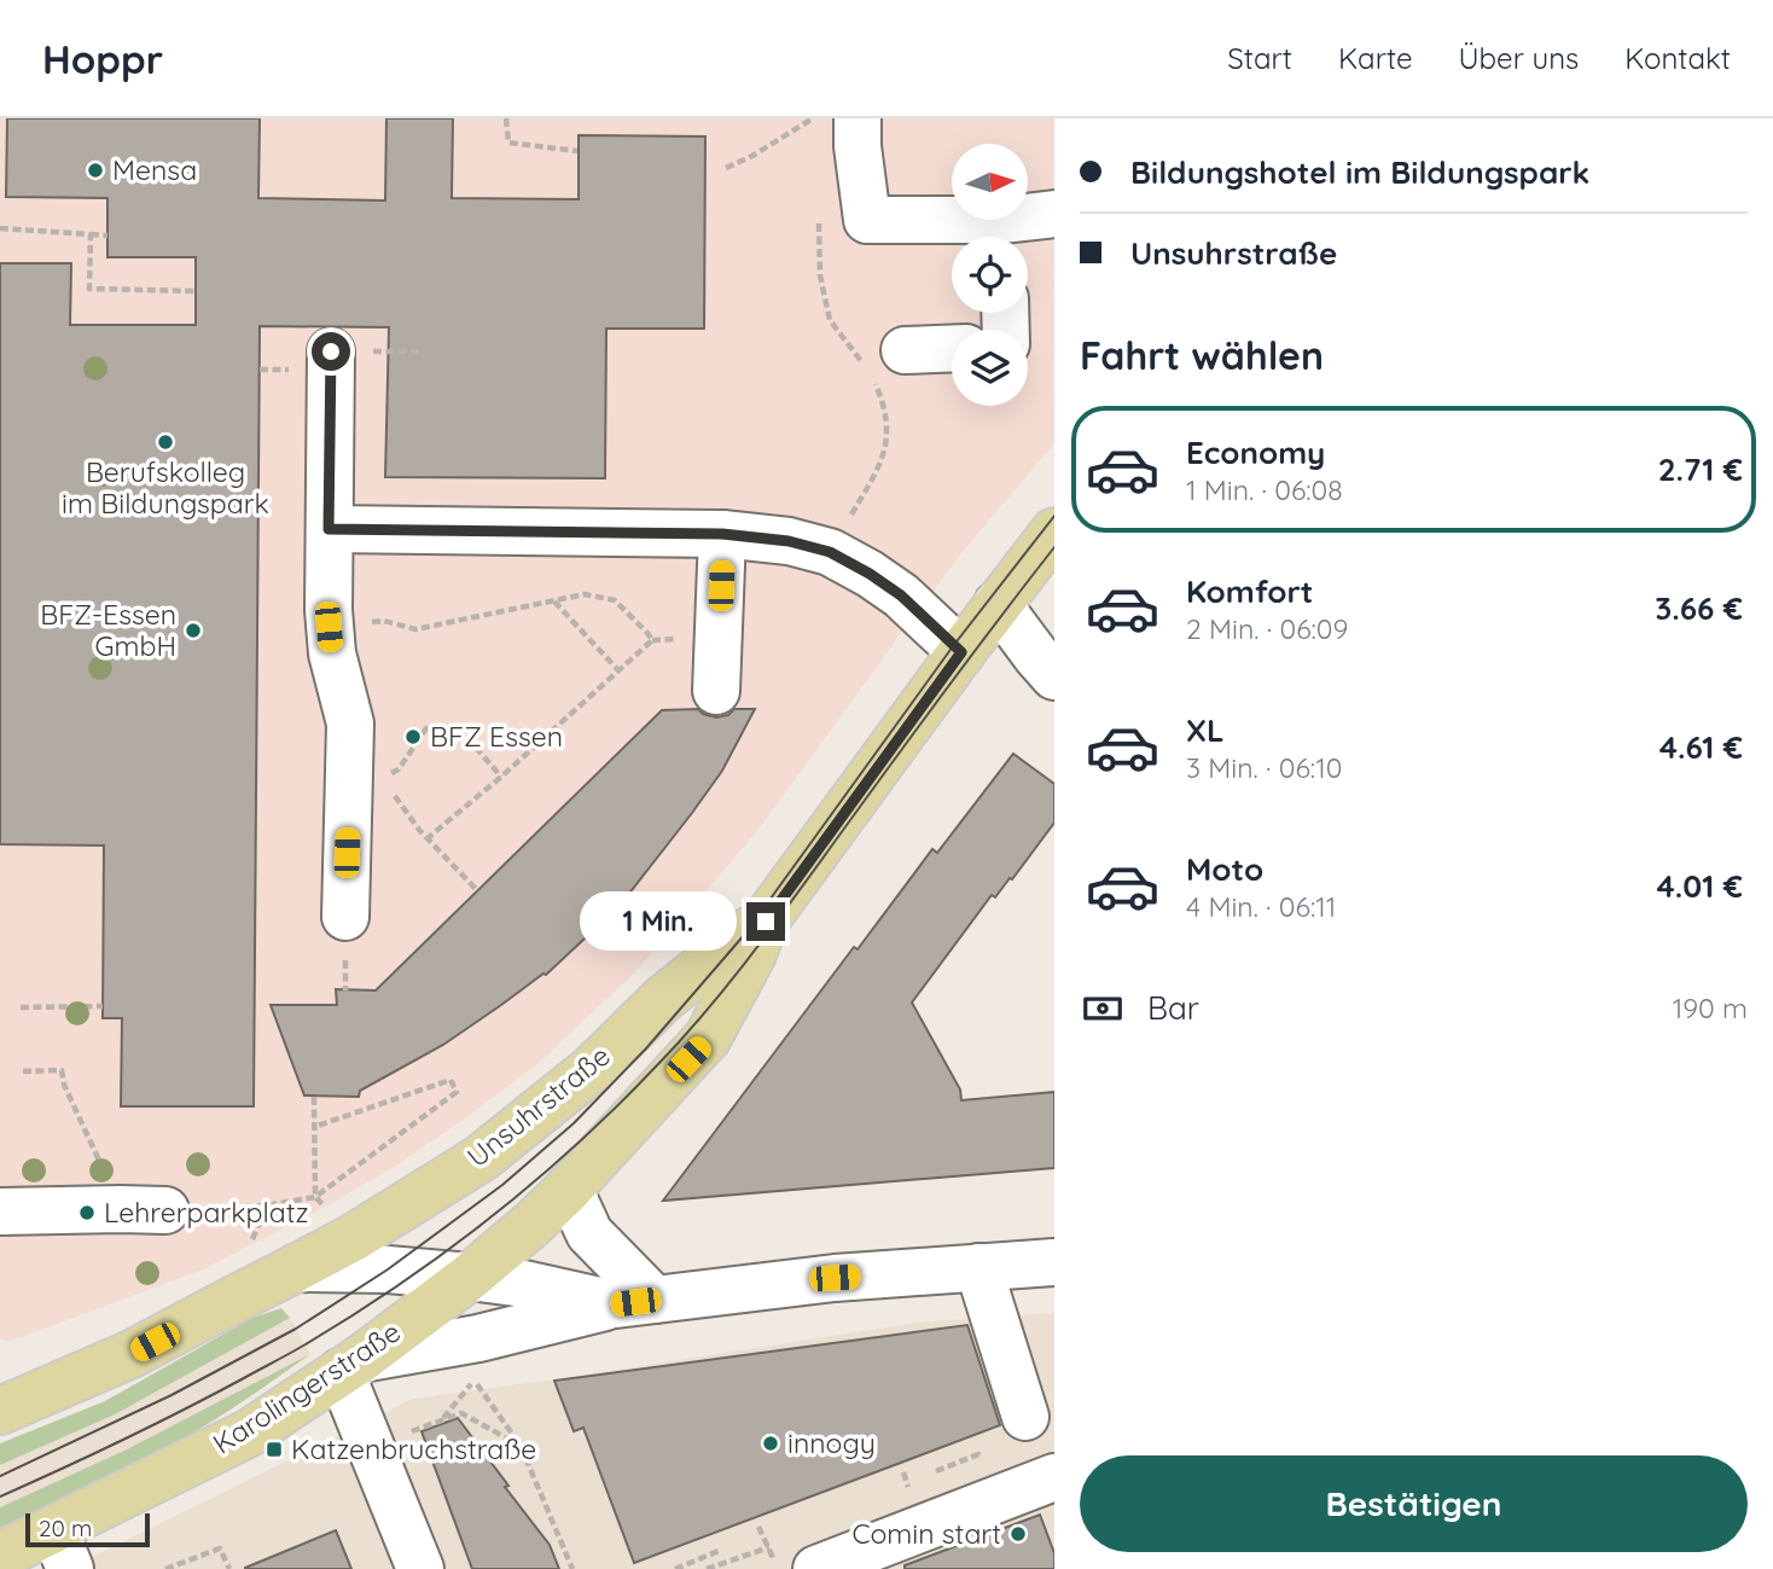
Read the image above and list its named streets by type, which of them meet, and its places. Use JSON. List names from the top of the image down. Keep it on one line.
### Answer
{"streets":{"main road":["Unsuhrstraße","Karolingerstraße"]},"crossings":[["Unsuhrstraße","Karolingerstraße"]],"places":{"other":["Mensa","Berufskolleg im Bildungspark","BFZ-Essen GmbH","BFZ Essen","Lehrerparkplatz","innogy","Comin start"],"transit":["Katzenbruchstraße"]},"scale_bar":"20 m","north":"right","page":{"header":"Hoppr","nav":["Start","Karte","Über uns","Kontakt"],"banner":["Bildungshotel im Bildungspark","Unsuhrstraße"],"heading":"Fahrt wählen","list":[{"name":"Economy","note":"1 Min. · 06:08","value":"2.71 €"},{"name":"Komfort","note":"2 Min. · 06:09","value":"3.66 €"},{"name":"XL","note":"3 Min. · 06:10","value":"4.61 €"},{"name":"Moto","note":"4 Min. · 06:11","value":"4.01 €"}],"bubble":"1 Min.","pay":["Bar","190 m"],"buttons":"Bestätigen","scale":"20 m"}}
